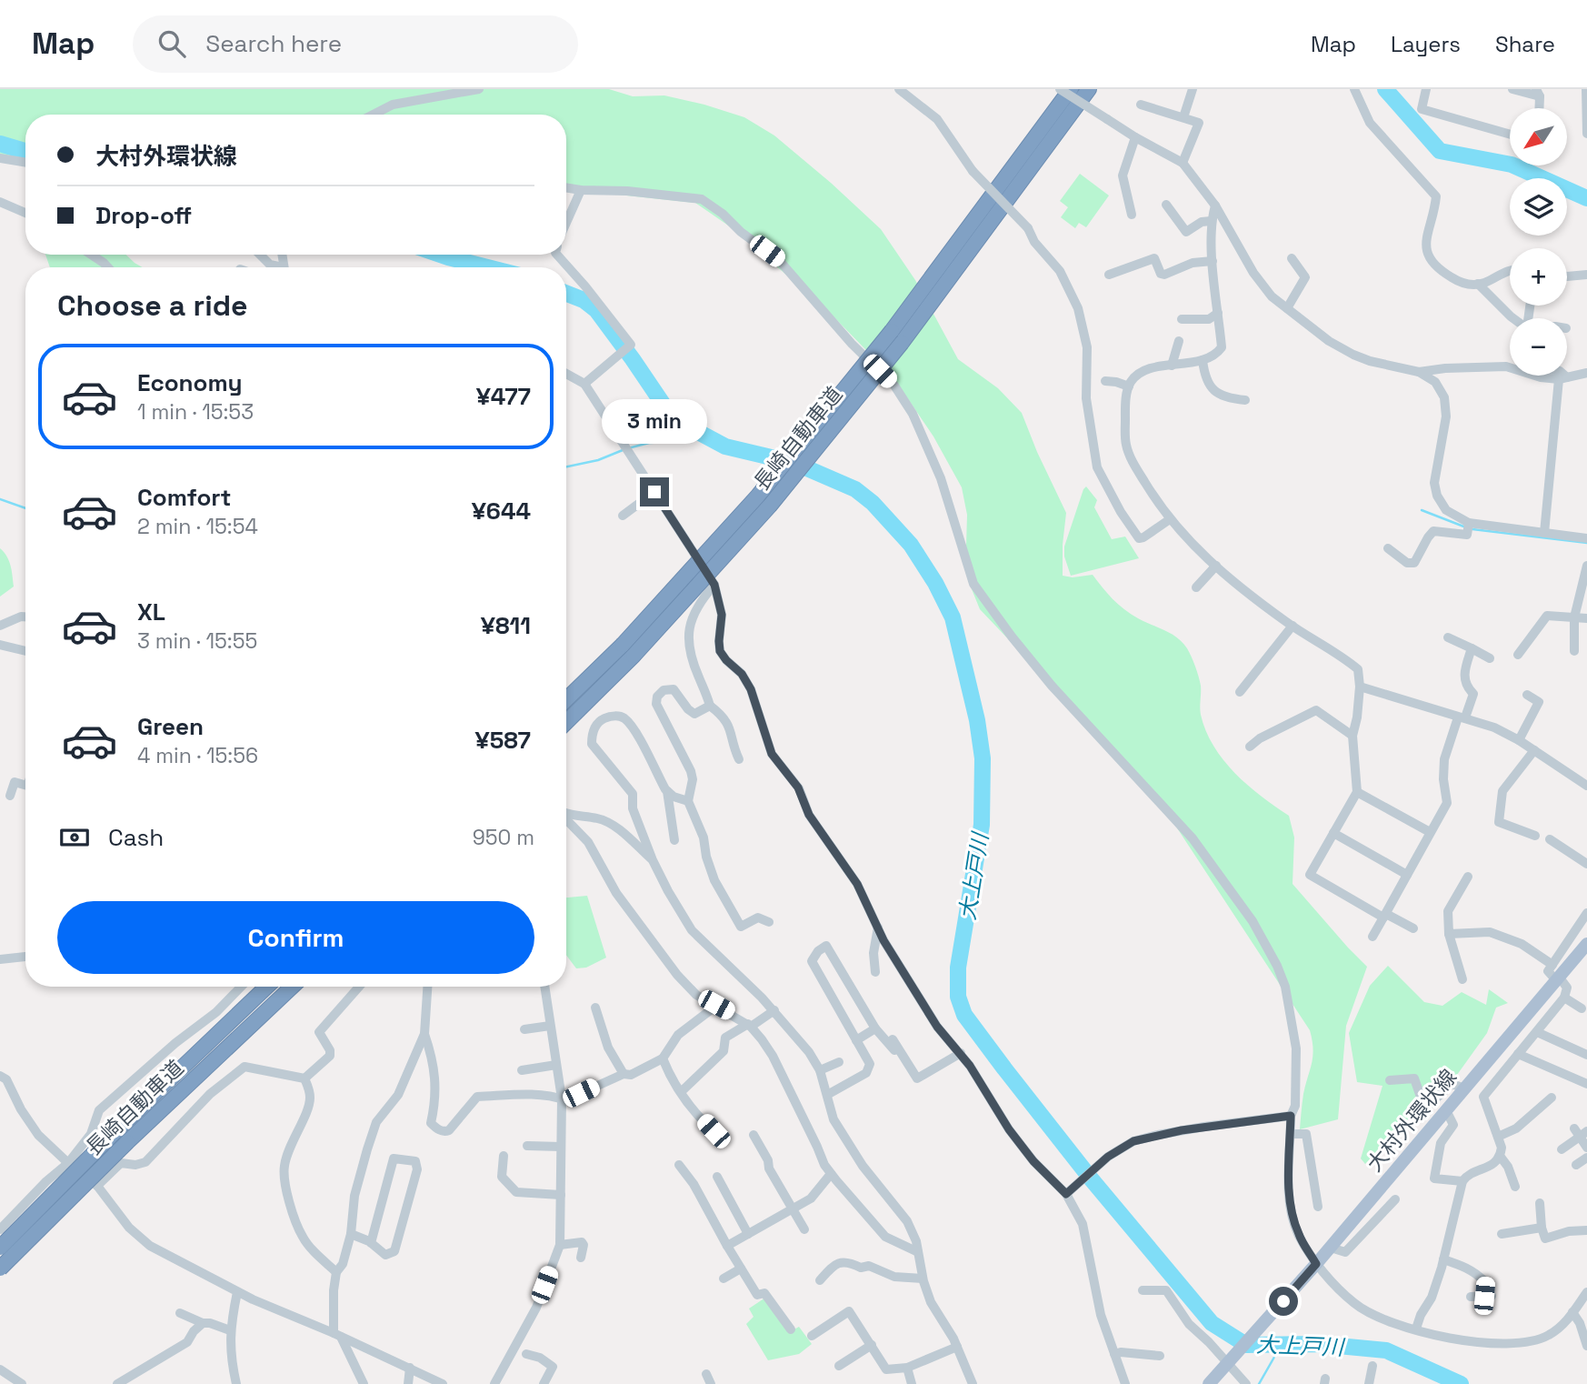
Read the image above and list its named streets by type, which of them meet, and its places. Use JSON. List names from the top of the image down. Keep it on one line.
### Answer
{"streets":{"highway":["長崎自動車道"],"main road":["大村外環状線"]},"water":["大上戸川"],"north":"bottom left","page":{"header":"Map","search":"Search here","nav":["Map","Layers","Share"],"map_buttons":["+","−"],"banner":["大村外環状線","Drop-off"],"heading":"Choose a ride","list":[{"name":"Economy","note":"1 min · 15:53","value":"¥477"},{"name":"Comfort","note":"2 min · 15:54","value":"¥644"},{"name":"XL","note":"3 min · 15:55","value":"¥811"},{"name":"Green","note":"4 min · 15:56","value":"¥587"}],"bubble":"3 min","pay":["Cash","950 m"],"buttons":"Confirm"}}
